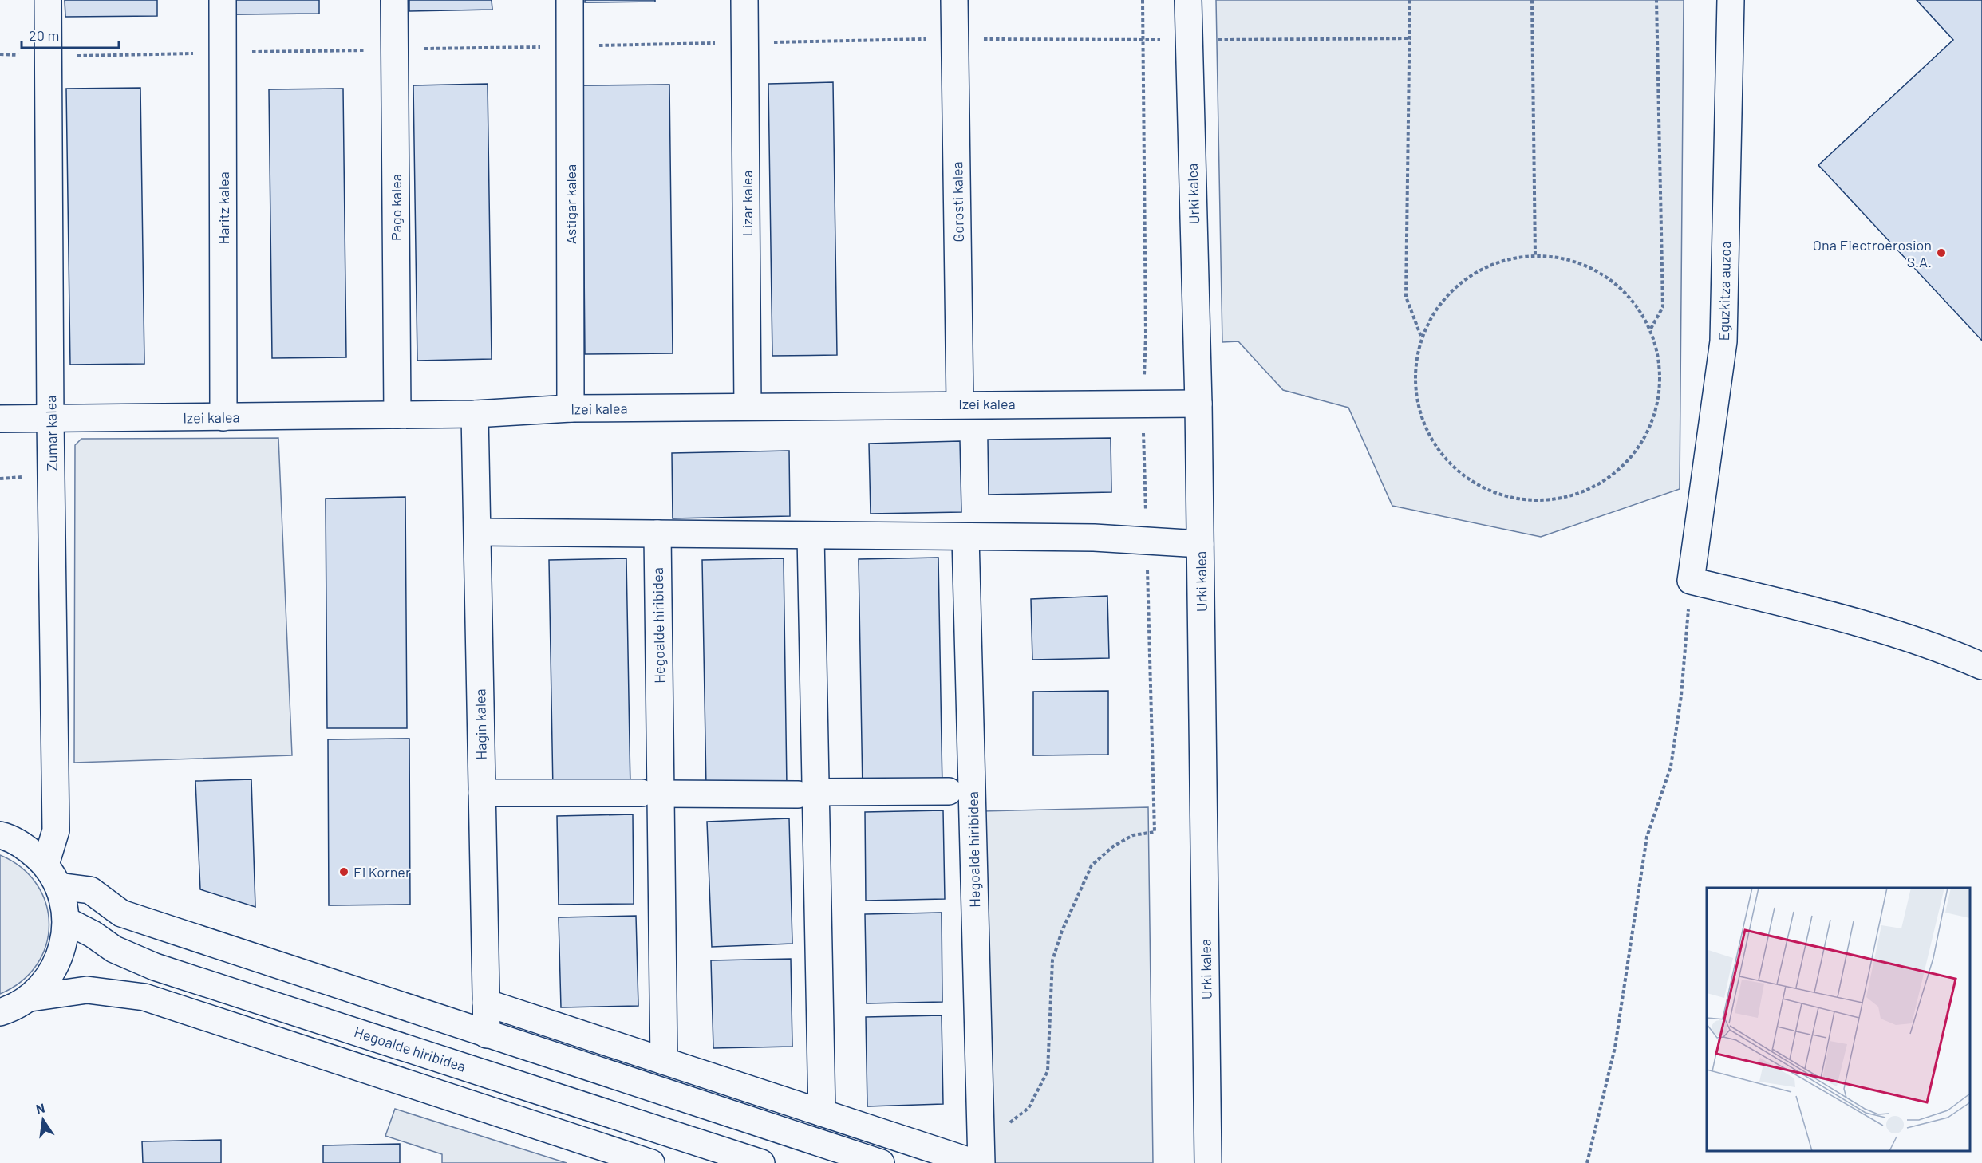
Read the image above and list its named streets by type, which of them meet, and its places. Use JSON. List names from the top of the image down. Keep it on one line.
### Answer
{"streets":{"street":["Urki kalea","Gorosti kalea","Lizar kalea","Astigar kalea","Pago kalea","Haritz kalea","Eguzkitza auzoa","Izei kalea","Zumar kalea","Hegoalde hiribidea","Hagin kalea"]},"crossings":[["Urki kalea","Izei kalea"],["Gorosti kalea","Izei kalea"],["Lizar kalea","Izei kalea"],["Astigar kalea","Izei kalea"],["Pago kalea","Izei kalea"],["Haritz kalea","Izei kalea"],["Izei kalea","Zumar kalea"],["Izei kalea","Hagin kalea"]],"places":["Ona Electroerosion S.A.","El Korner"],"scale_bar":"20 m","north":"top"}
